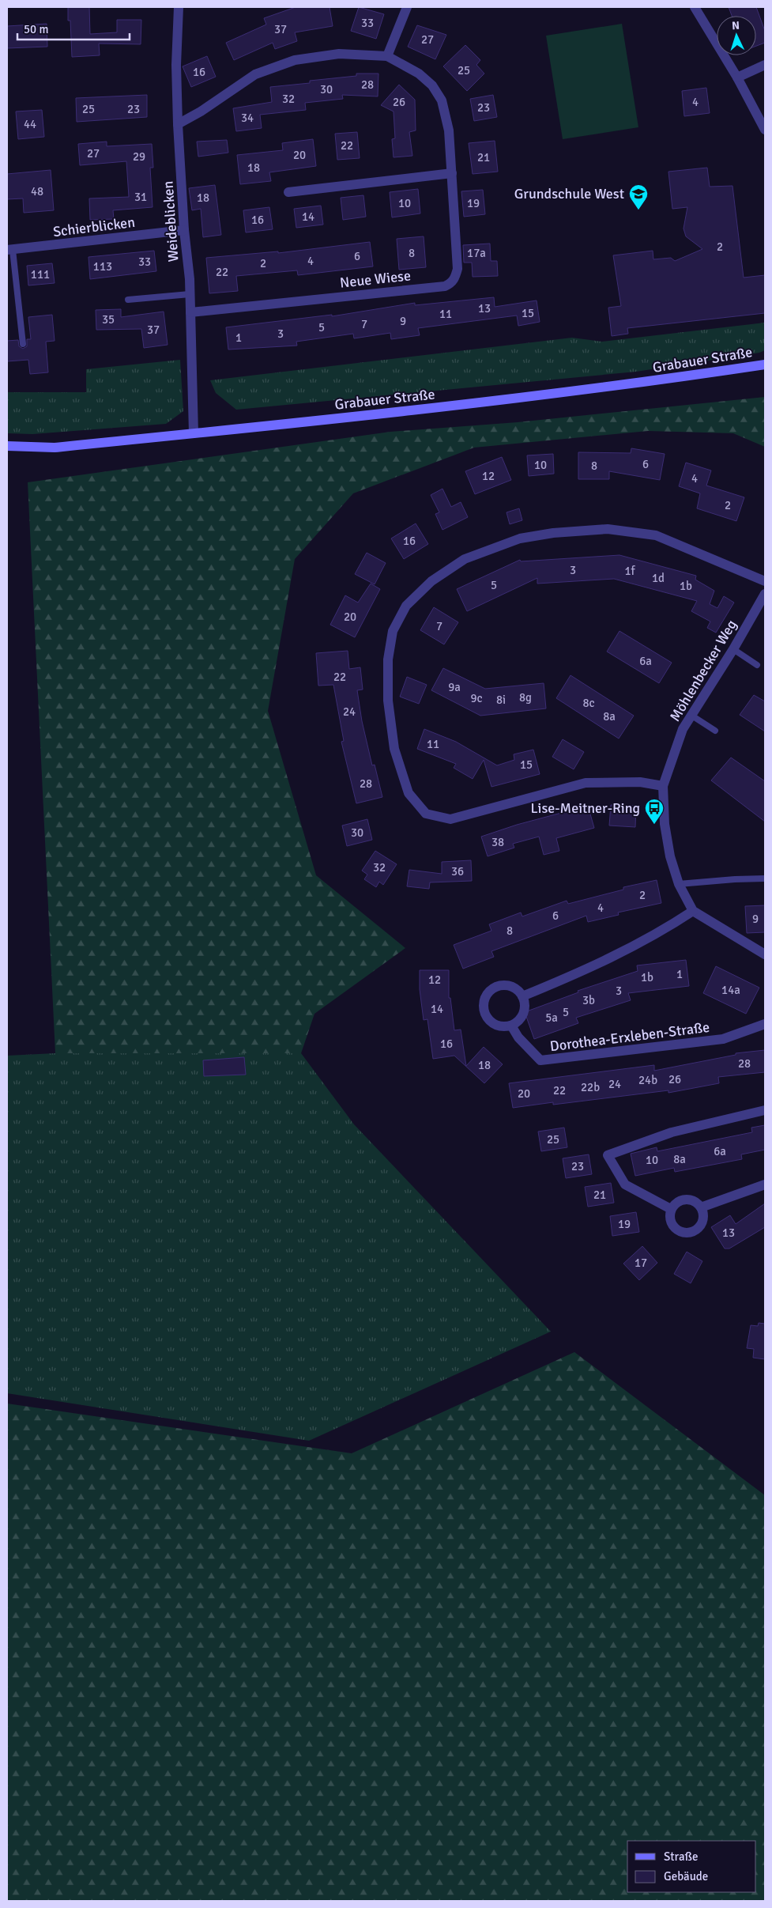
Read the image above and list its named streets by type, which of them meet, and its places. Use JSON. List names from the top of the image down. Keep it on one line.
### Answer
{"streets":{"main road":["Grabauer Straße"],"street":["Weideblicken","Schierblicken","Neue Wiese","Möhlenbecker Weg","Dorothea-Erxleben-Straße"]},"crossings":[["Weideblicken","Schierblicken"],["Weideblicken","Neue Wiese"],["Weideblicken","Grabauer Straße"]],"places":{"school or university":["Grundschule West"],"bus stop":["Lise-Meitner-Ring"]},"house_numbers":["33","37","27","25","16","28","30","32","26","4","23","25","23","34","44","22","27","20","29","21","18","48","31","18","10","19","14","16","2","8","17a","6","4","33","2","113","22","111","13","15","11","35","9","7","5","37","3","1","6","10","8","12","4","2","16","3","1f","1d","5","1b","20","7","6a","22","9a","8g","9c","8i","8c","24","8a","11","15","28","30","38","32","36","2","4","6","9","8","1","1b","12","14a","3","3b","14","5","5a","16","28","18","26","24b","24","22b","22","20","25","6a","8a","10","23","21","19","13","17"],"legend":["Straße","Gebäude"],"scale_bar":"50 m","north":"top"}
